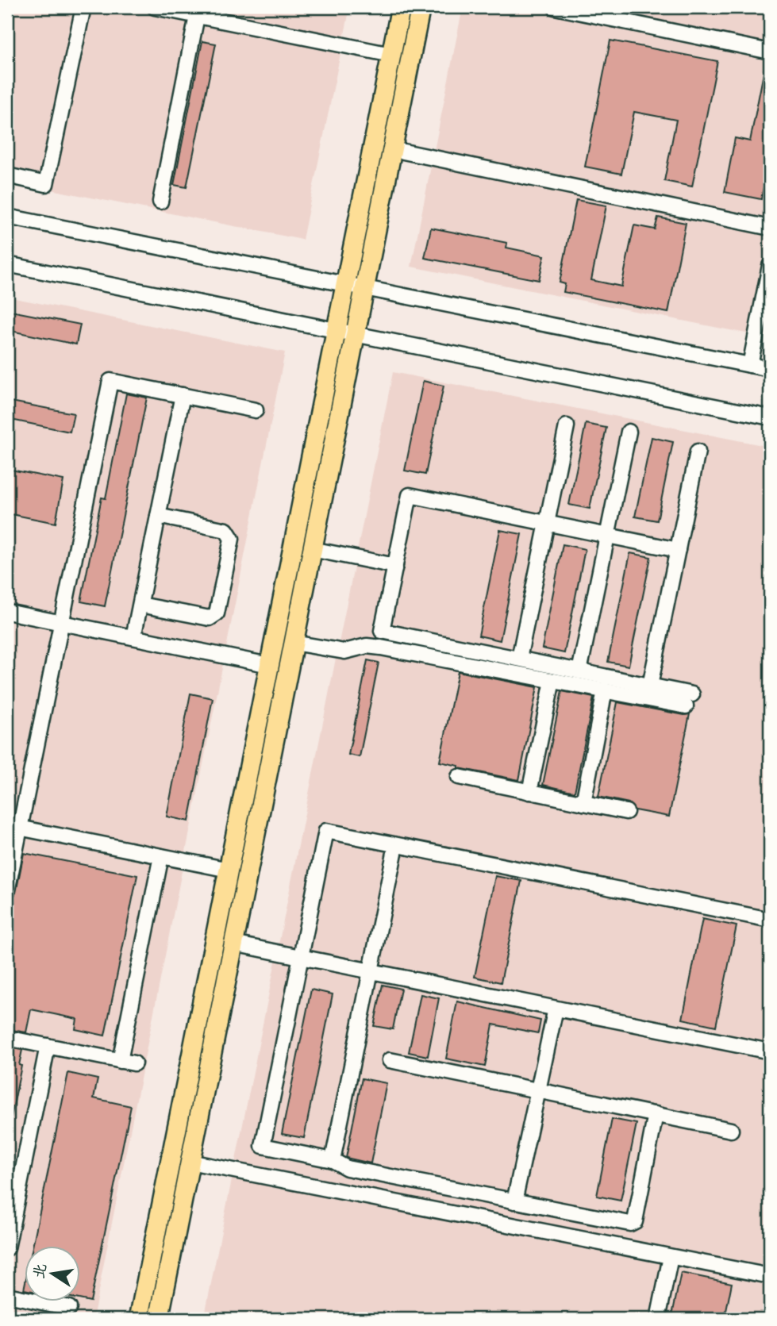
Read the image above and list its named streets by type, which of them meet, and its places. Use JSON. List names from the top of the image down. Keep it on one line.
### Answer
{"north":"left"}
